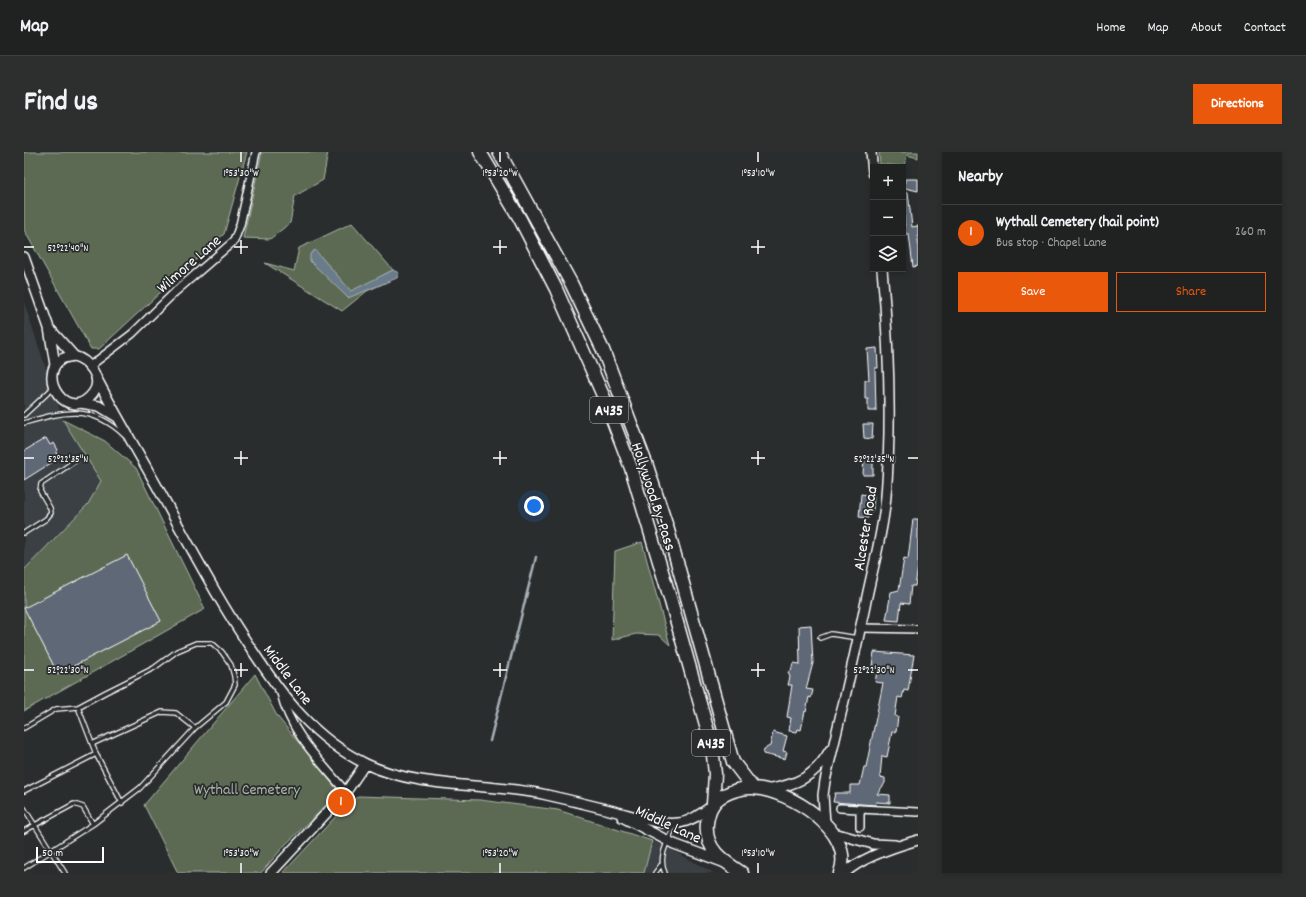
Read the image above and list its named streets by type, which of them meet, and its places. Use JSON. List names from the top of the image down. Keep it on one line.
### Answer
{"streets":{"highway":["A435","Hollywood By-Pass"],"street":["Wilmore Lane","Alcester Road","Middle Lane"]},"crossings":[["Wilmore Lane","Middle Lane"],["Hollywood By-Pass","Alcester Road"],["Hollywood By-Pass","Middle Lane"]],"parks":["Wythall Cemetery"],"scale_bar":"50 m","page":{"header":"Map","nav":["Home","Map","About","Contact"],"title":"Find us","buttons":["Directions",["Save","Share"]],"heading":"Nearby","map_buttons":["+","−"],"list":[{"mark":"1","name":"Wythall Cemetery (hail point)","note":"Bus stop · Chapel Lane","value":"260 m"}],"pins":"1","scale":"50 m"},"coordinates":["1°53'30\"W","1°53'20\"W","1°53'10\"W","52°22'40\"N","52°22'35\"N","52°22'30\"N"]}
